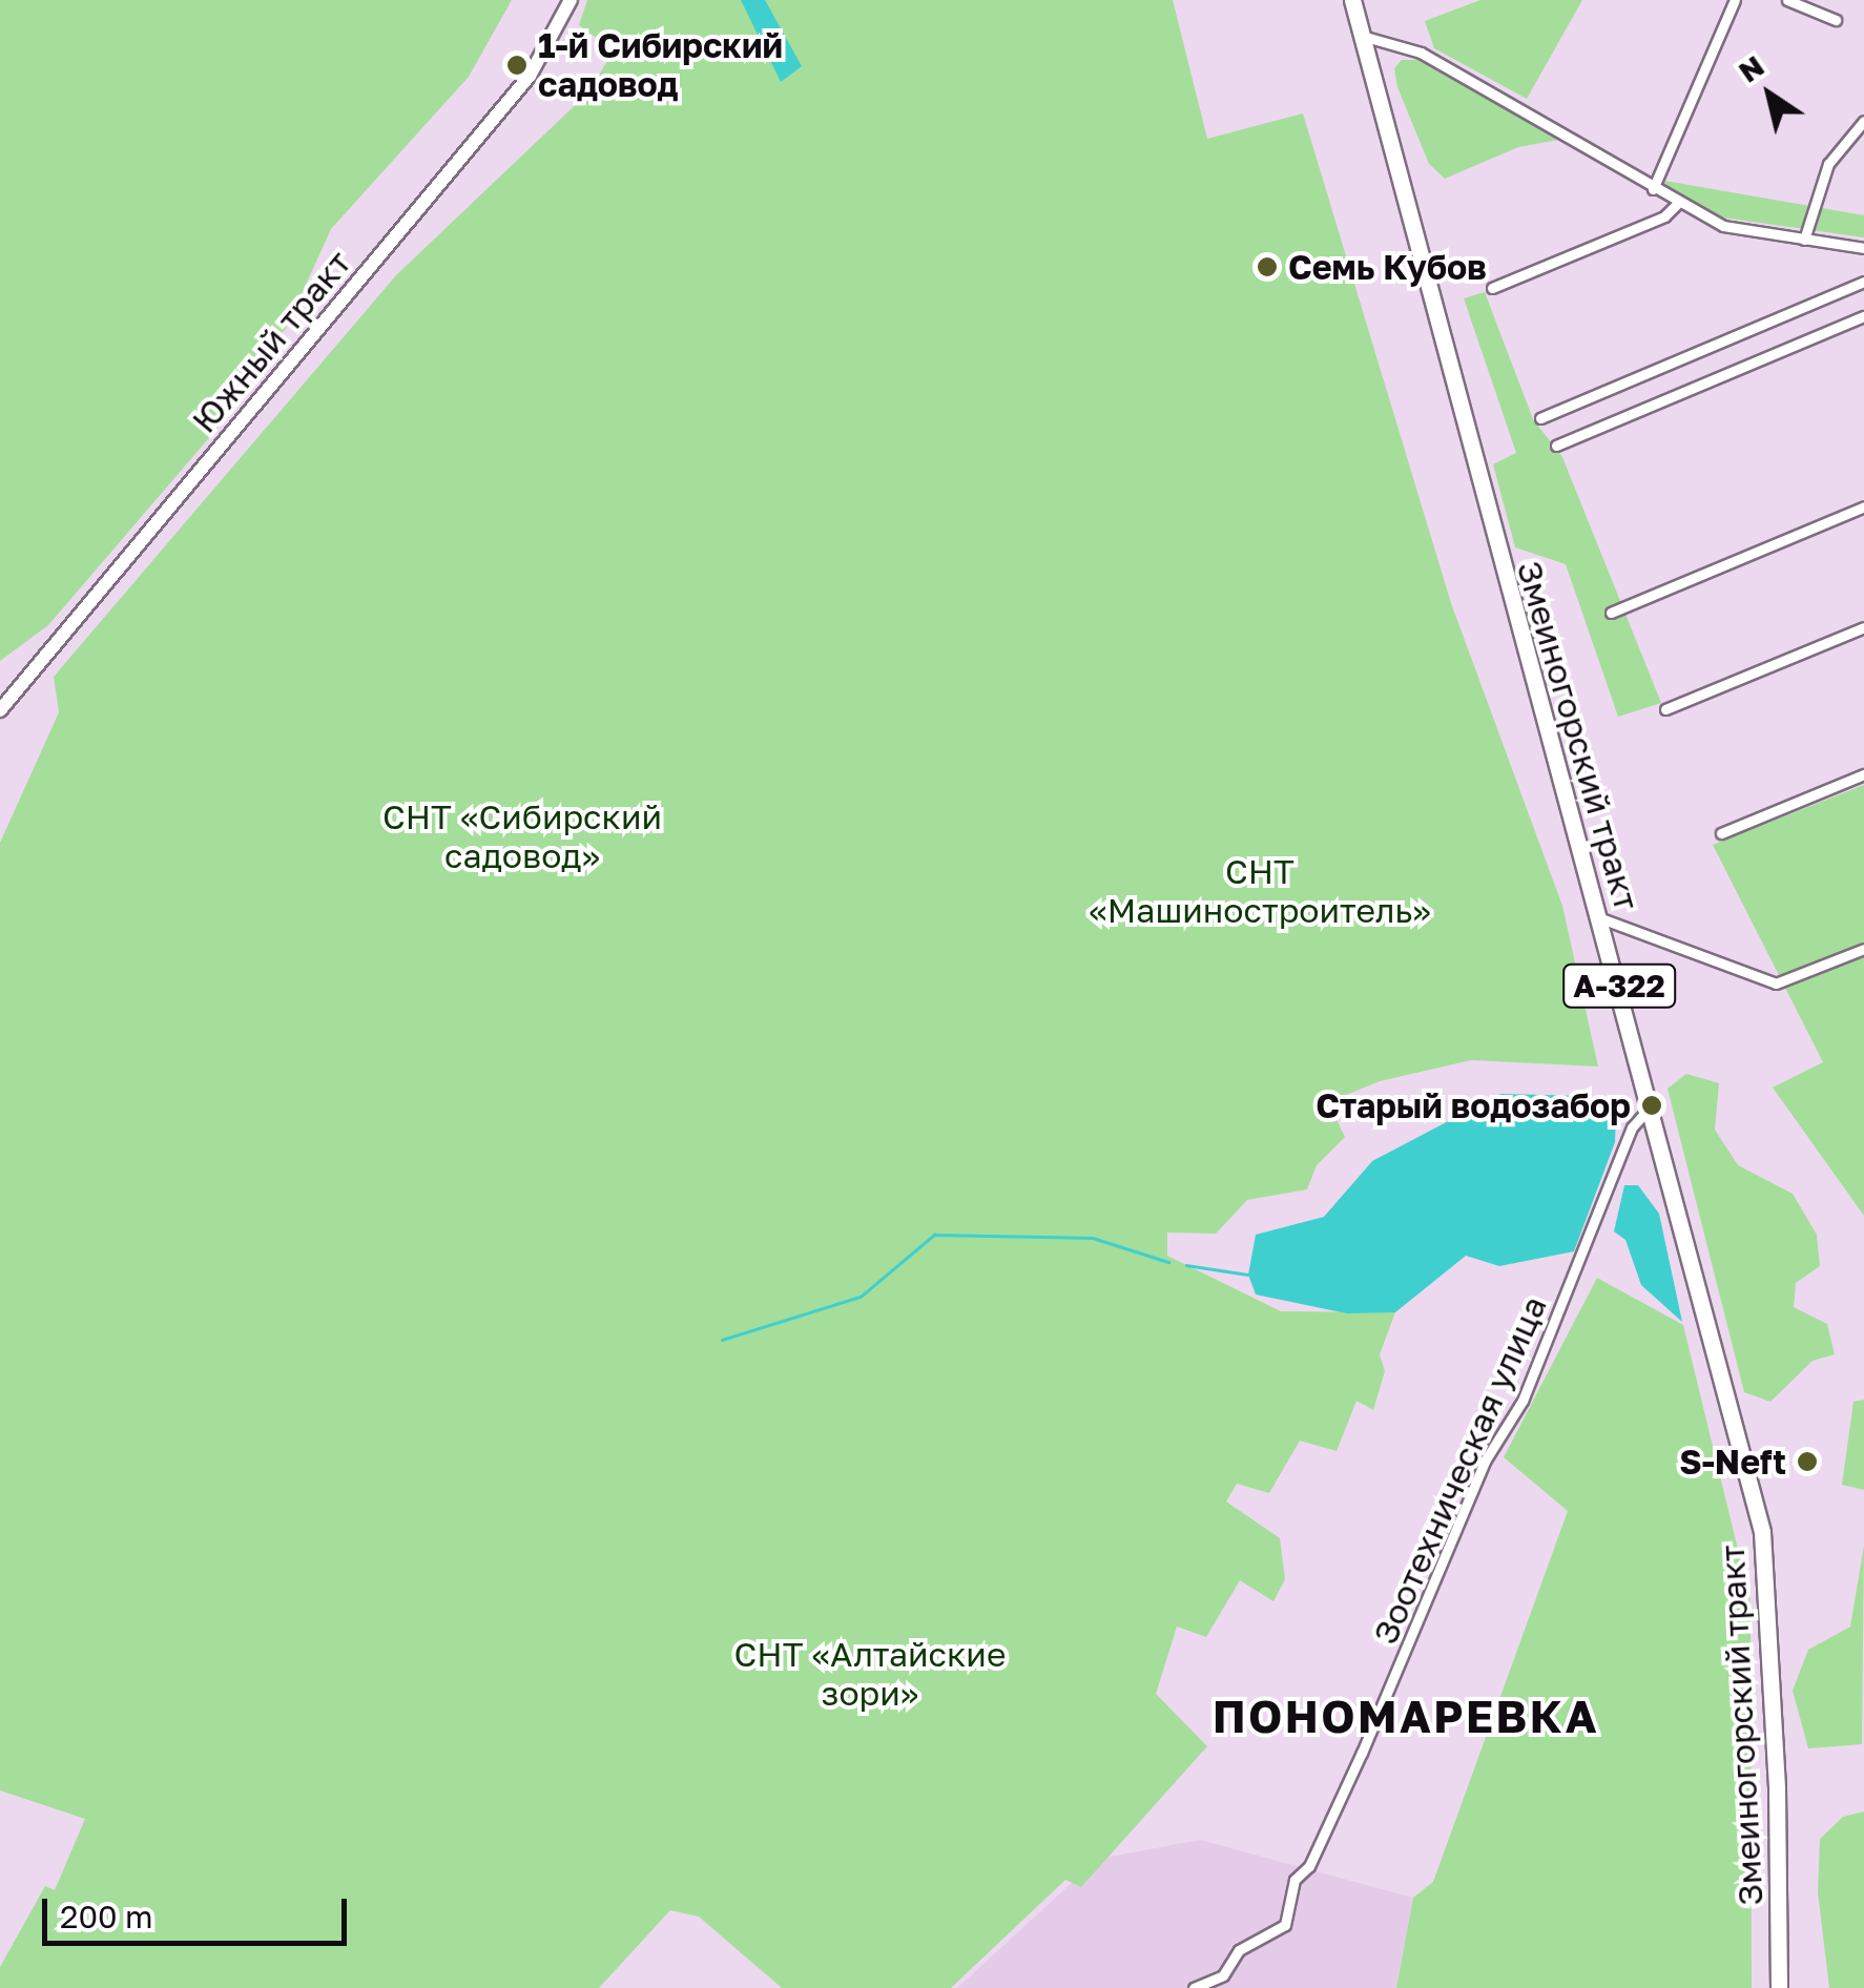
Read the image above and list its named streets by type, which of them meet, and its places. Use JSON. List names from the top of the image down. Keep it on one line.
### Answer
{"streets":{"highway":["Змеиногорский тракт","А-322"],"main road":["Южный тракт"],"street":["Зоотехническая улица"]},"crossings":[["Змеиногорский тракт","Зоотехническая улица"]],"districts":["ПОНОМАРЕВКА"],"parks":["СНТ «Сибирский садовод»","СНТ «Машиностроитель»","СНТ «Алтайские зори»"],"places":["1-й Сибирский садовод","Семь Кубов","Старый водозабор","S-Neft"],"scale_bar":"200 m","north":"top left"}
